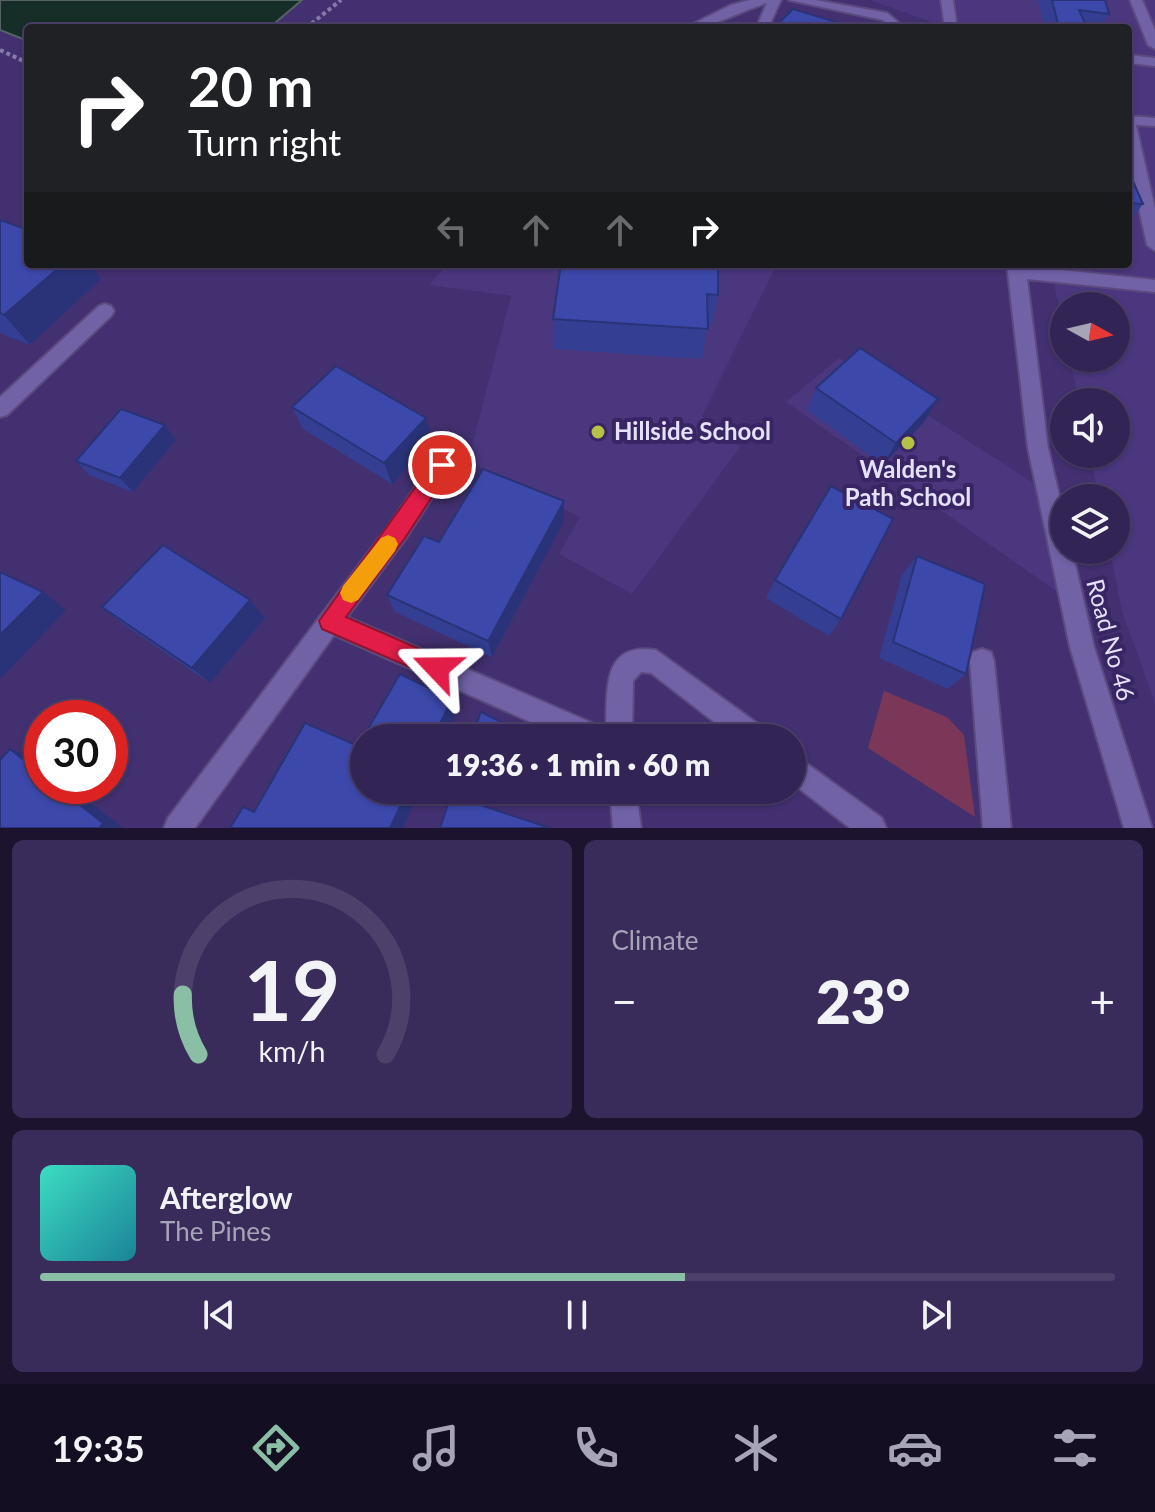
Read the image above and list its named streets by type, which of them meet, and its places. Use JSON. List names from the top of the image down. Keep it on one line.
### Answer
{"streets":{"street":["Road No 46"]},"places":["Hillside School","Walden's Path School"],"north":"right","page":{"turn":["20 m","Turn right"],"limit":"30","trip":"19:36 · 1 min · 60 m","tile":"Climate","heat":["−","23°","+"],"song":["Afterglow","The Pines"],"tabs":"19:35","gauge":["19","km/h"]}}
